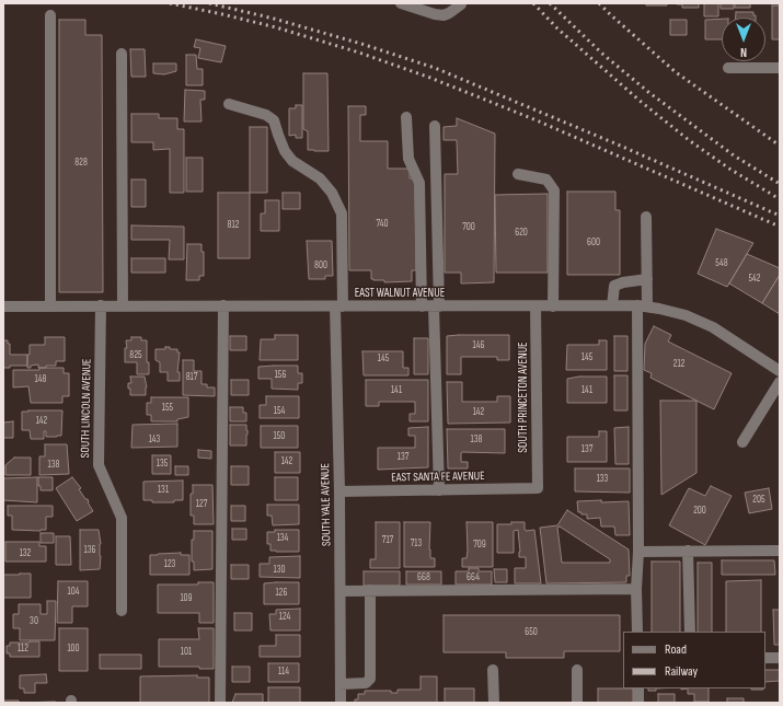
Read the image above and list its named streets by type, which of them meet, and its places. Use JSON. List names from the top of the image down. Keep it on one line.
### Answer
{"streets":{"street":["EAST WALNUT AVENUE","SOUTH PRINCETON AVENUE","SOUTH LINCOLN AVENUE","EAST SANTA FE AVENUE","SOUTH YALE AVENUE"]},"crossings":[["EAST WALNUT AVENUE","SOUTH PRINCETON AVENUE"],["EAST WALNUT AVENUE","SOUTH LINCOLN AVENUE"],["EAST WALNUT AVENUE","SOUTH YALE AVENUE"],["SOUTH PRINCETON AVENUE","EAST SANTA FE AVENUE"],["EAST SANTA FE AVENUE","SOUTH YALE AVENUE"]],"house_numbers":["828","740","812","700","620","600","548","800","542","146","825","145","145","212","156","817","148","141","141","155","154","142","142","150","143","138","137","137","142","135","138","133","131","205","127","200","134","717","713","709","136","132","123","130","668","664","104","126","109","124","30","650","112","100","101","114"],"legend":["Road","Railway"],"north":"bottom"}
